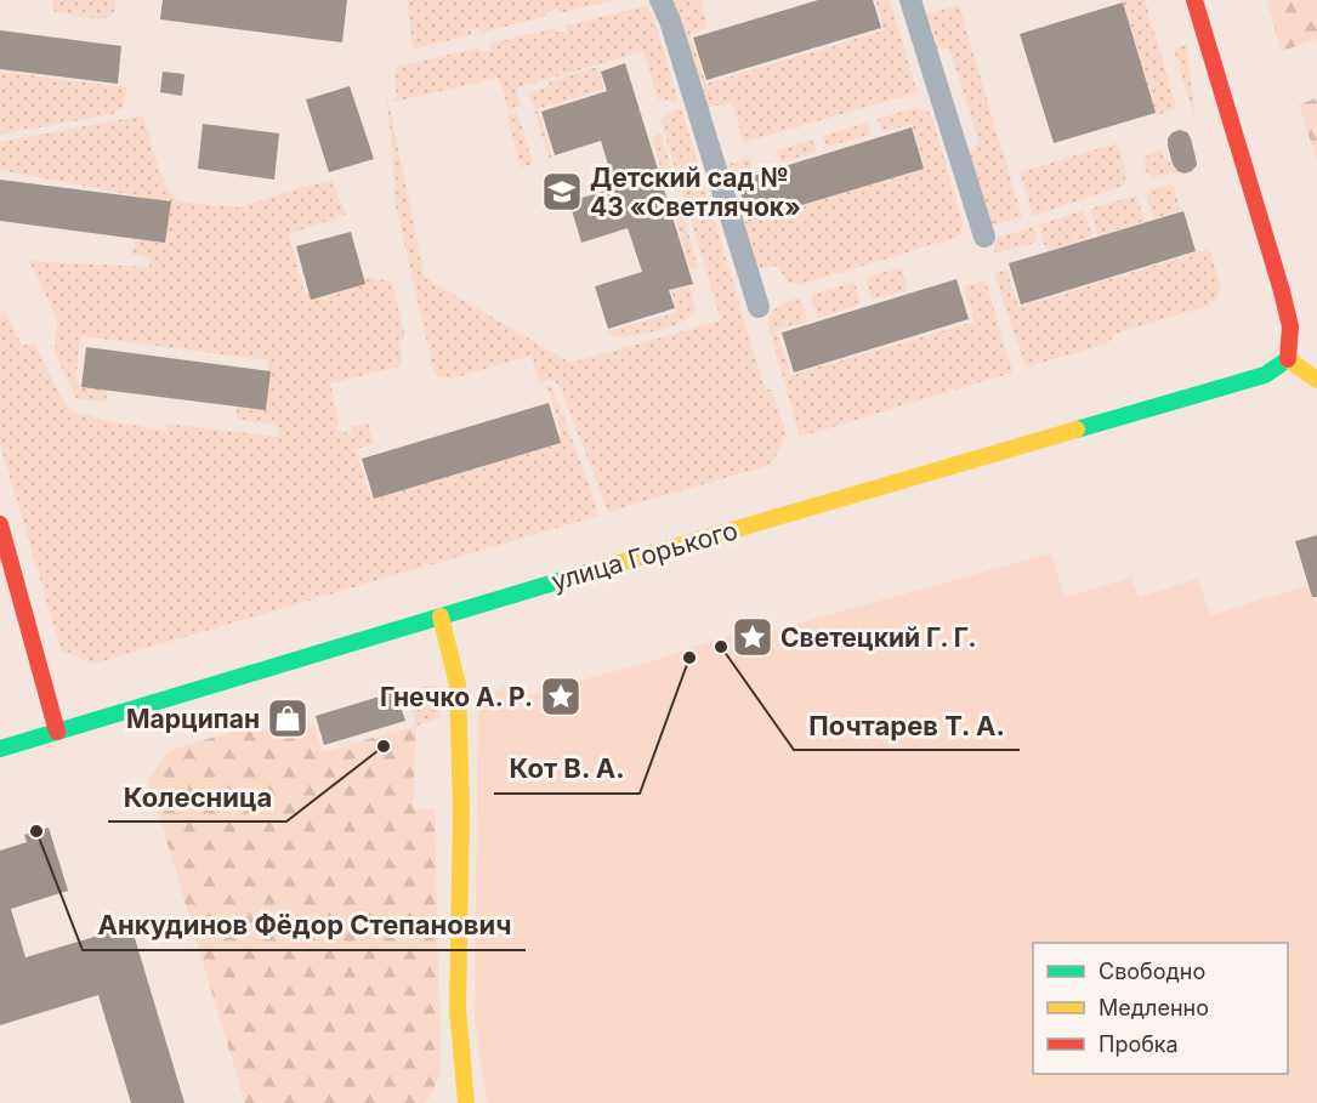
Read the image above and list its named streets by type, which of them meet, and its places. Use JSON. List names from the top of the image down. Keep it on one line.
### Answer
{"streets":{"main road":["улица Горького"]},"places":{"school or university":["Детский сад № 43 «Светлячок»"],"place":["Светецкий Г. Г.","Гнечко А. Р."],"other":["Почтарев Т. А.","Кот В. А.","Колесница","Анкудинов Фёдор Степанович"],"shop":["Марципан"]},"legend":["Свободно","Медленно","Пробка"]}
